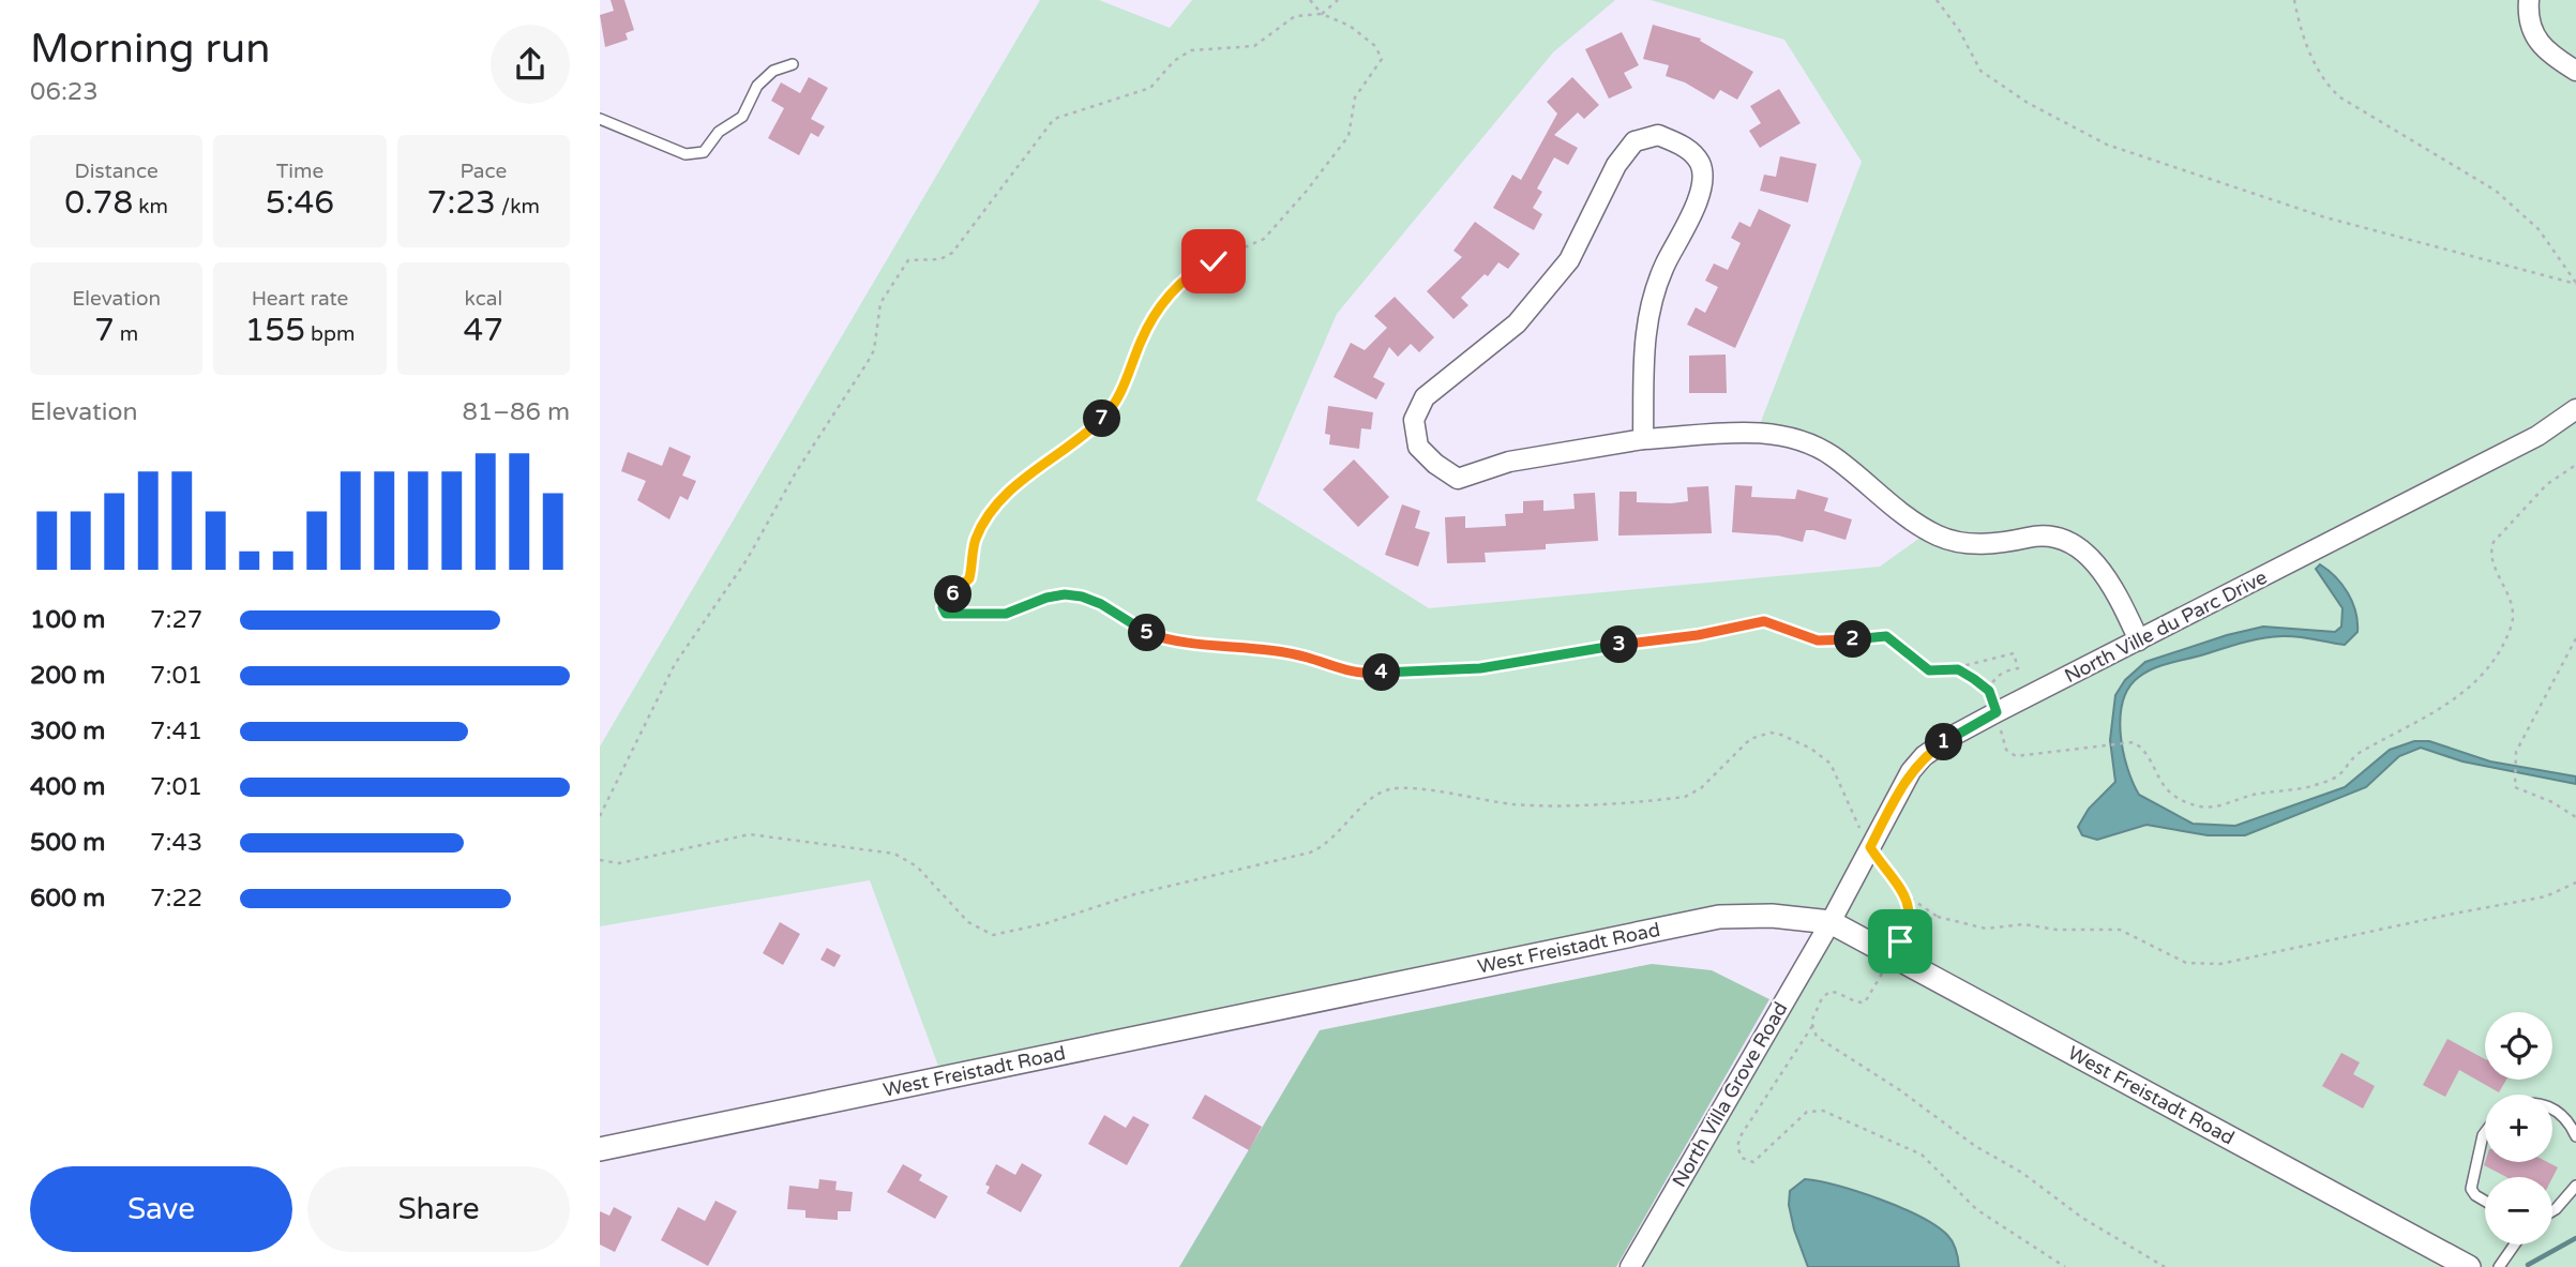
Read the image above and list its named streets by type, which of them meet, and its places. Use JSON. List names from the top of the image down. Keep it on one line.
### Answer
{"streets":{"street":["North Ville du Parc Drive","West Freistadt Road","North Villa Grove Road"]},"crossings":[["North Ville du Parc Drive","West Freistadt Road"],["North Ville du Parc Drive","North Villa Grove Road"],["West Freistadt Road","North Villa Grove Road"]],"page":{"heading":["Morning run","06:23"],"stats":[["Distance","0.78 km"],["Time","5:46"],["Pace","7:23 /km"],["Elevation","7 m"],["Heart rate","155 bpm"],["kcal","47"]],"chart":["Elevation","81–86 m"],"pins":["7","6","5","2","3","4","1"],"list":[{"name":"100 m","note":"7:27"},{"name":"200 m","note":"7:01"},{"name":"300 m","note":"7:41"},{"name":"400 m","note":"7:01"},{"name":"500 m","note":"7:43"},{"name":"600 m","note":"7:22"}],"map_buttons":["+","−"],"buttons":["Save","Share"]}}
